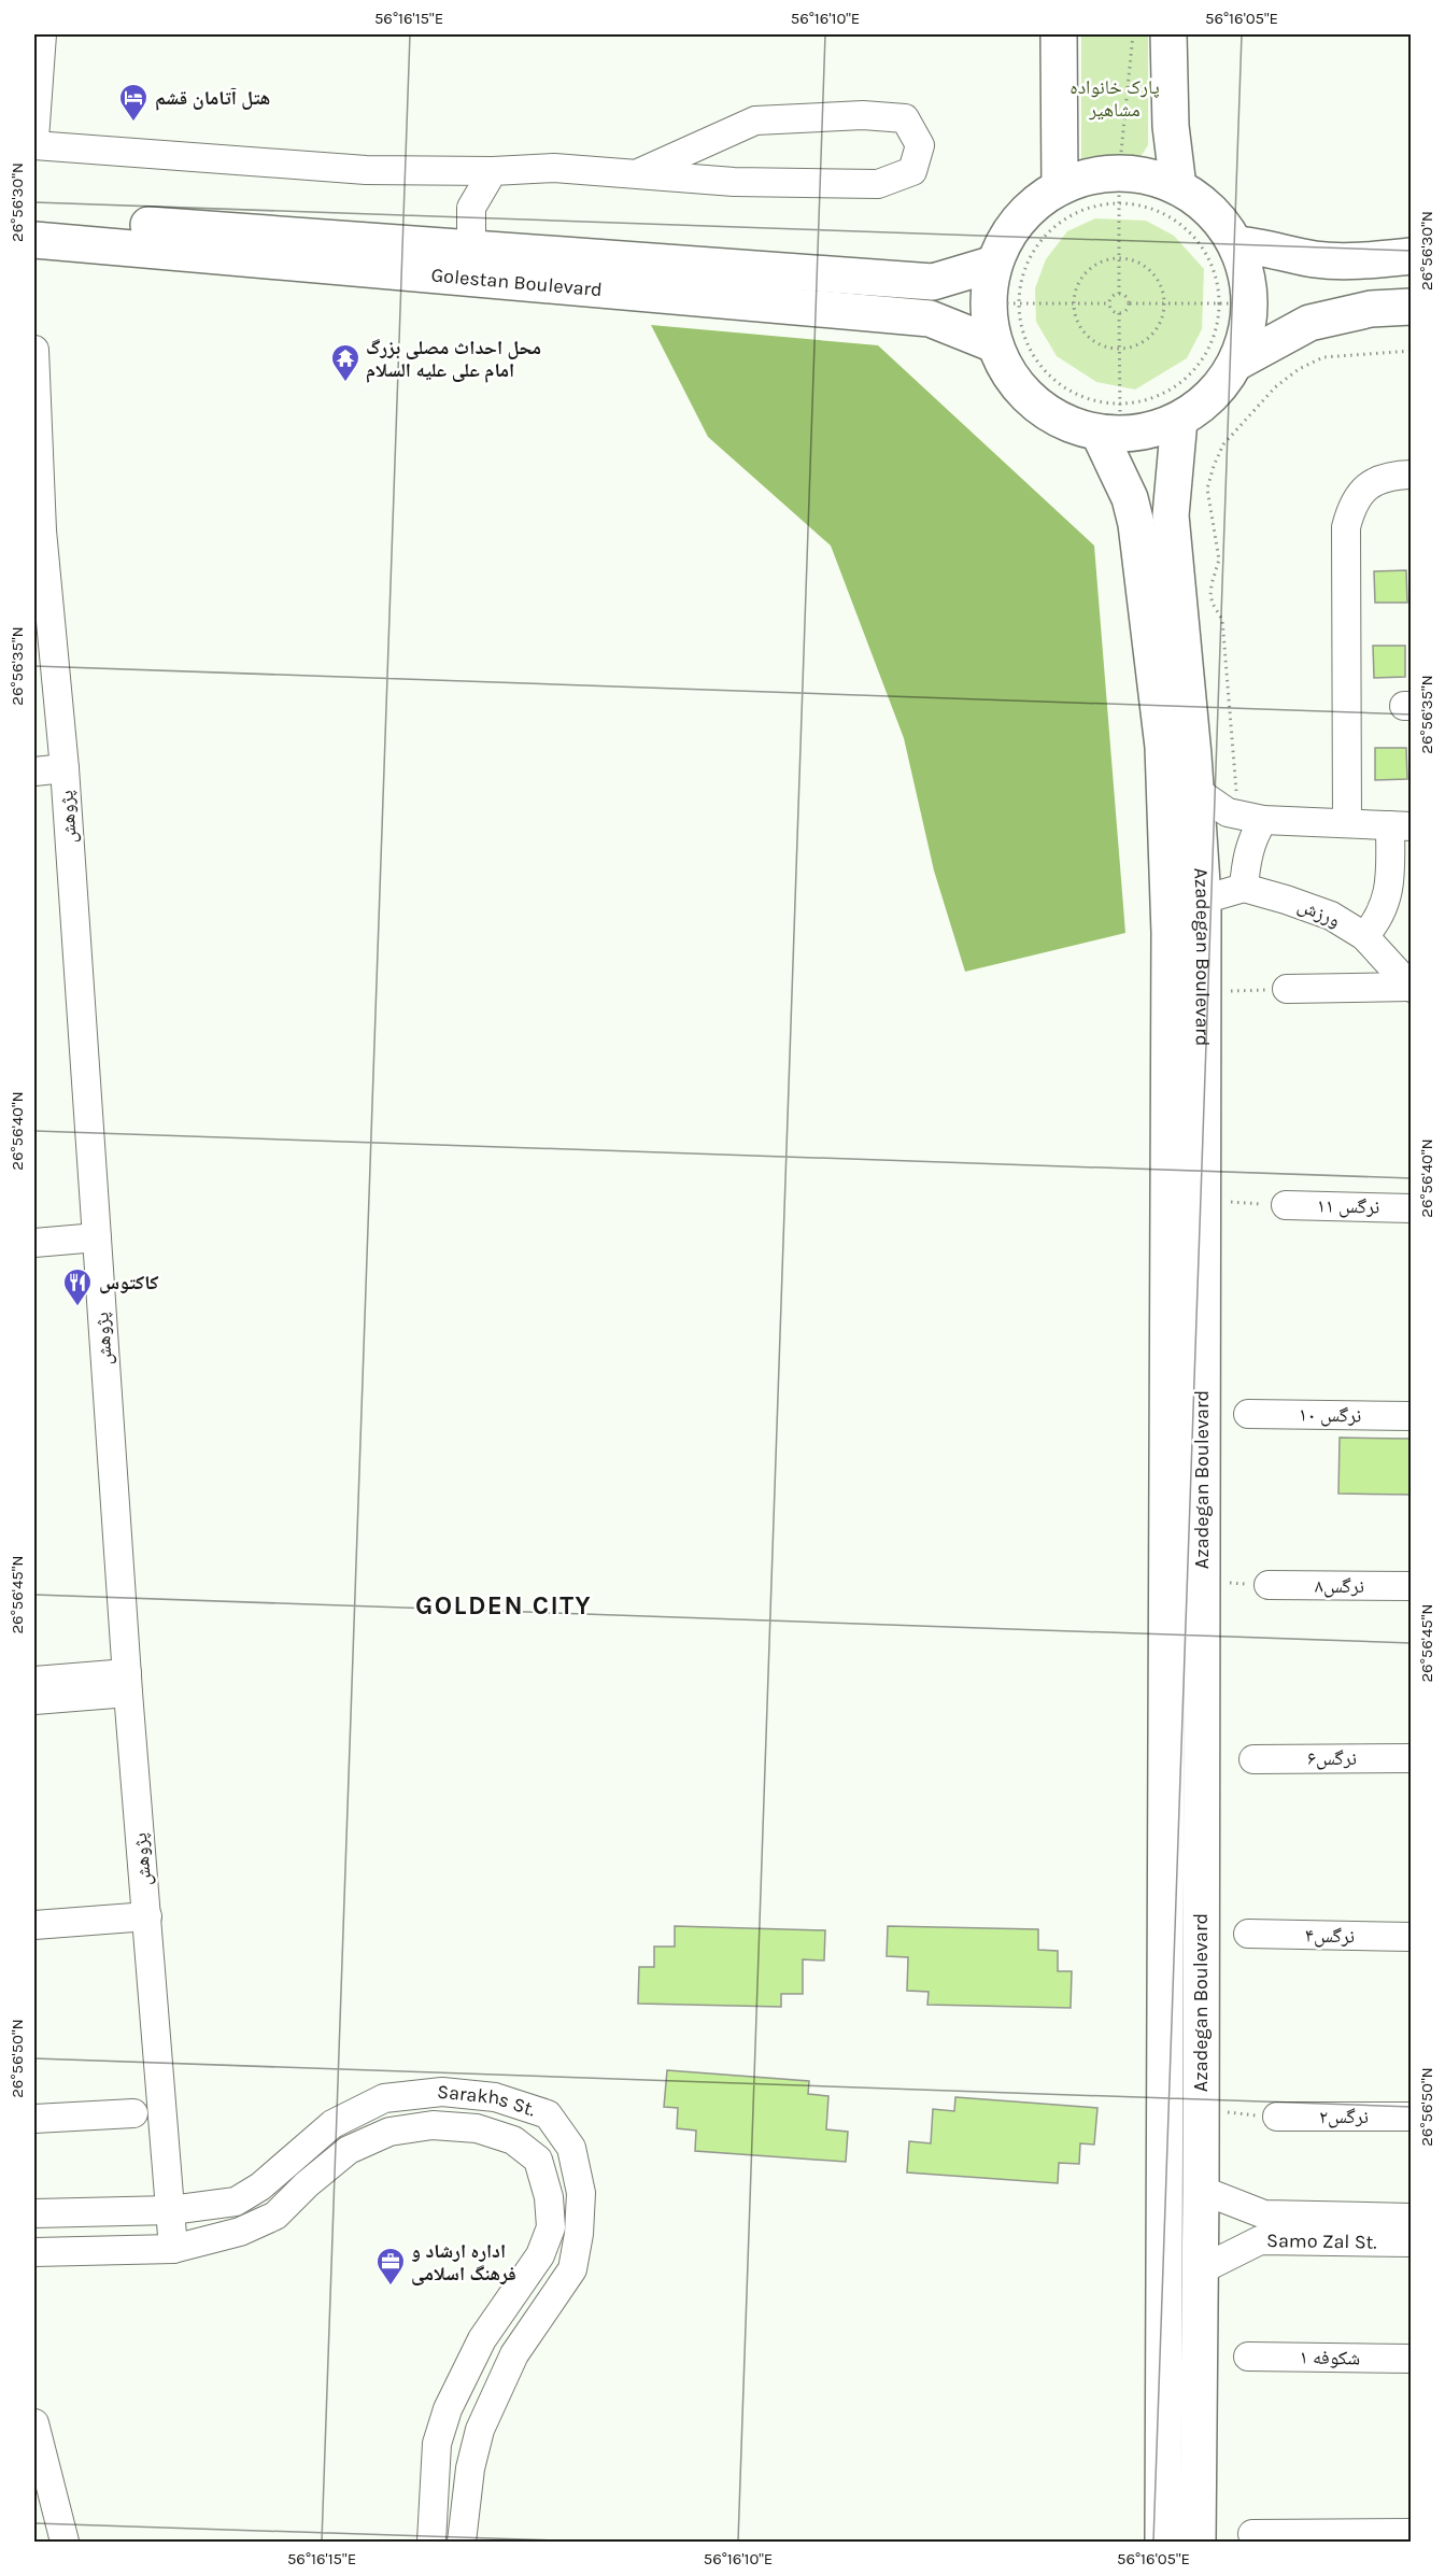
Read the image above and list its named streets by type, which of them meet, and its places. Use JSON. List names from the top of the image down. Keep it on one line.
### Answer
{"streets":{"main road":["Golestan Boulevard","Azadegan Boulevard"],"street":["پژوهش","ورزش","نرگس ۱۱","نرگس ۱۰","نرگس۸","نرگس۶","نرگس۴","Sarakhs St.","نرگس۲","Samo Zal St.","شکوفه ۱"]},"crossings":[["پژوهش","Sarakhs St."],["Azadegan Boulevard","Samo Zal St."]],"districts":["GOLDEN CITY"],"parks":["پارک خانواده مشاهیر"],"places":{"hotel":["هتل آتامان قشم"],"temple":["محل احداث مصلی بزرگ امام علی علیه السلام"],"restaurant":["کاکتوس"],"office":["اداره ارشاد و فرهنگ اسلامی"]},"coordinates":["56°16'15\"E","56°16'10\"E","56°16'05\"E","26°56'30\"N","26°56'35\"N","26°56'40\"N","26°56'45\"N","26°56'50\"N"]}
